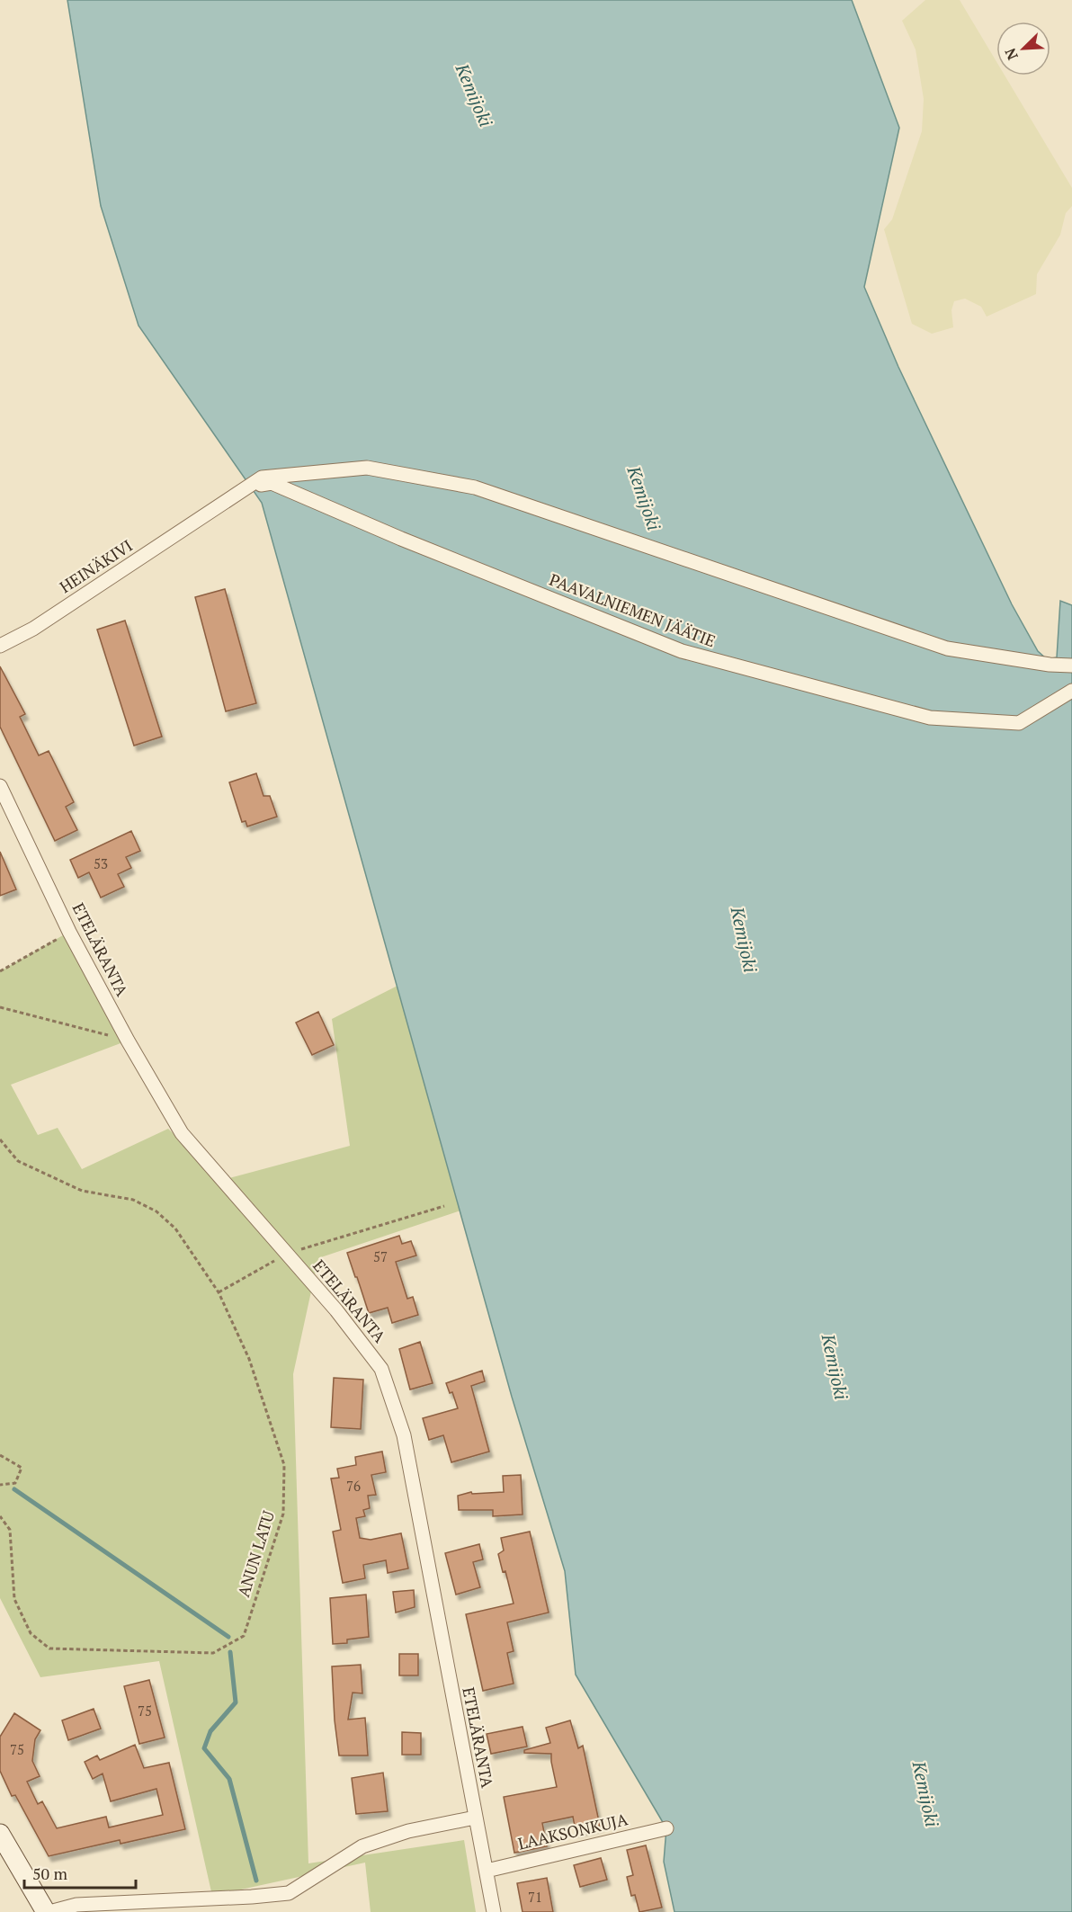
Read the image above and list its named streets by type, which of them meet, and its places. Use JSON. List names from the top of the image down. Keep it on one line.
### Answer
{"streets":{"street":["HEINÄKIVI","PAAVALNIEMEN JÄÄTIE","ETELÄRANTA","LAAKSONKUJA"],"path":["ANUN LATU"]},"crossings":[["HEINÄKIVI","PAAVALNIEMEN JÄÄTIE"],["ETELÄRANTA","LAAKSONKUJA"]],"water":["Kemijoki"],"house_numbers":["53","57","76","75","75","71"],"scale_bar":"50 m","north":"bottom left"}
